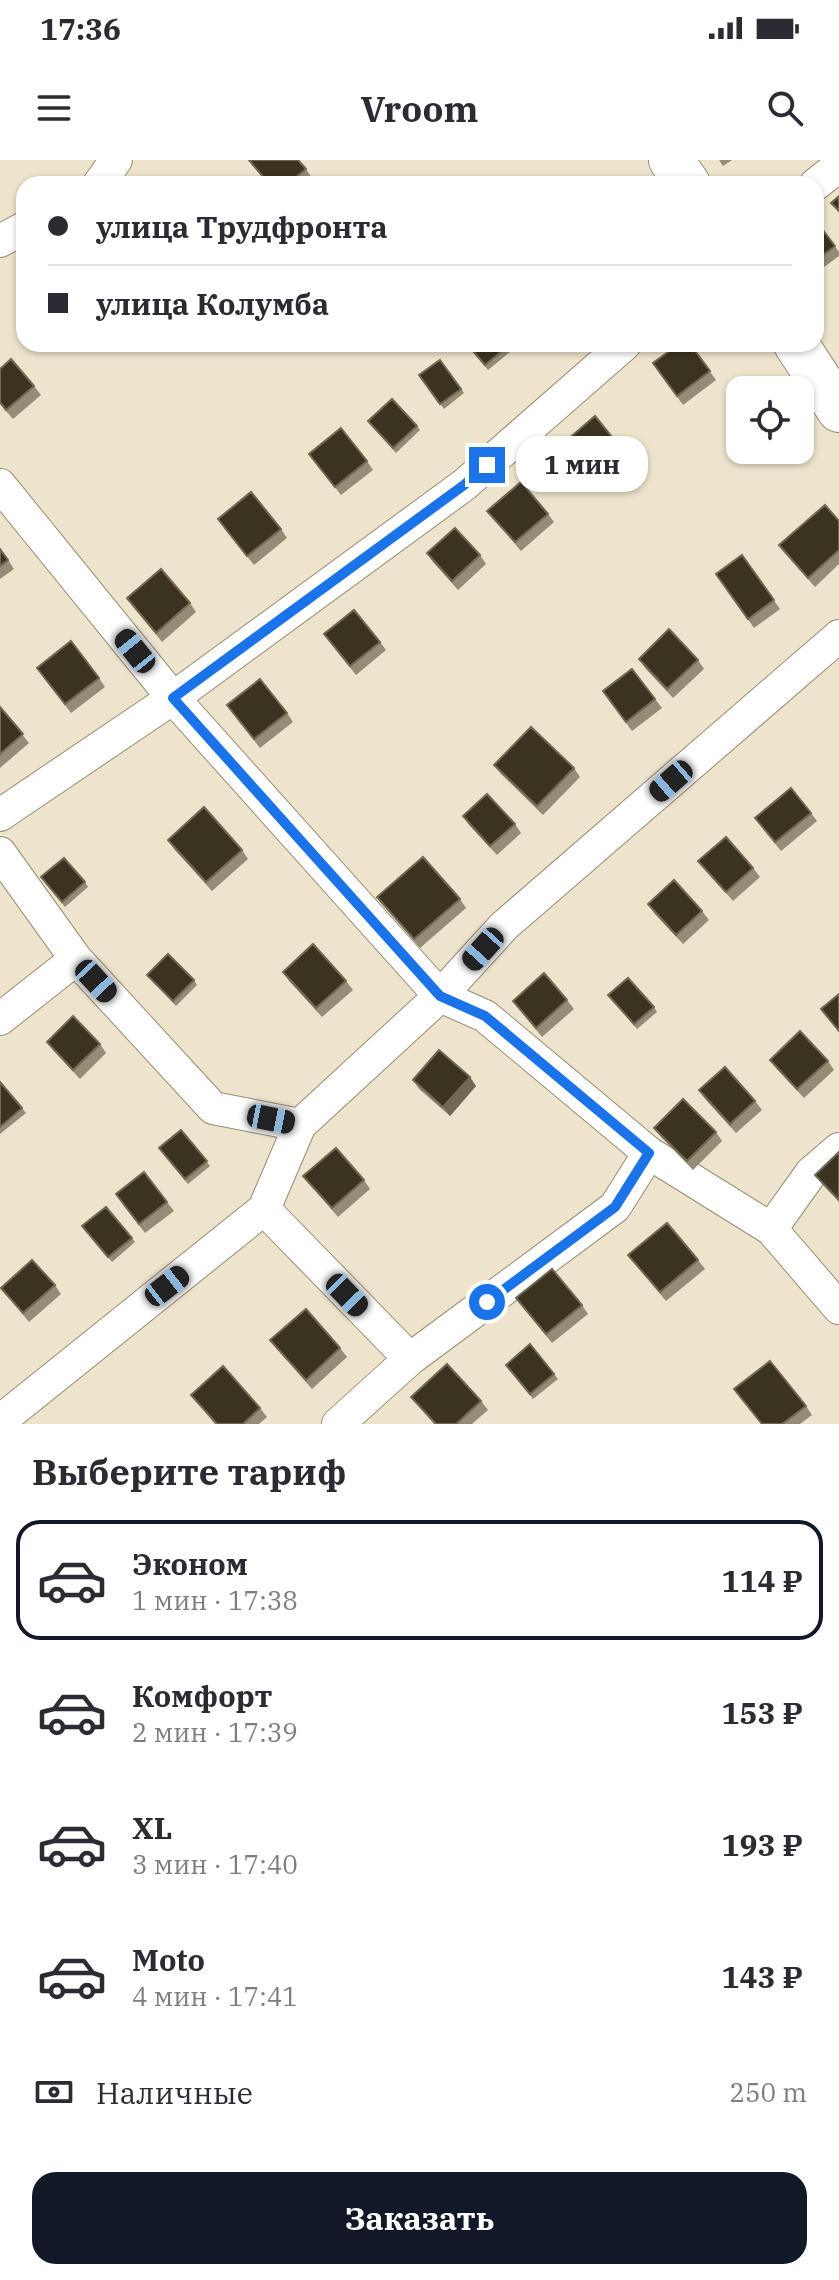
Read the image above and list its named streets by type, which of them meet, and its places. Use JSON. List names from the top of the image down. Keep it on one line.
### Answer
{"page":{"status":"17:36","header":"Vroom","banner":["улица Трудфронта","улица Колумба"],"bubble":"1 мин","heading":"Выберите тариф","list":[{"name":"Эконом","note":"1 мин · 17:38","value":"114 ₽"},{"name":"Комфорт","note":"2 мин · 17:39","value":"153 ₽"},{"name":"XL","note":"3 мин · 17:40","value":"193 ₽"},{"name":"Moto","note":"4 мин · 17:41","value":"143 ₽"}],"pay":["Наличные","250 m"],"buttons":"Заказать"}}
